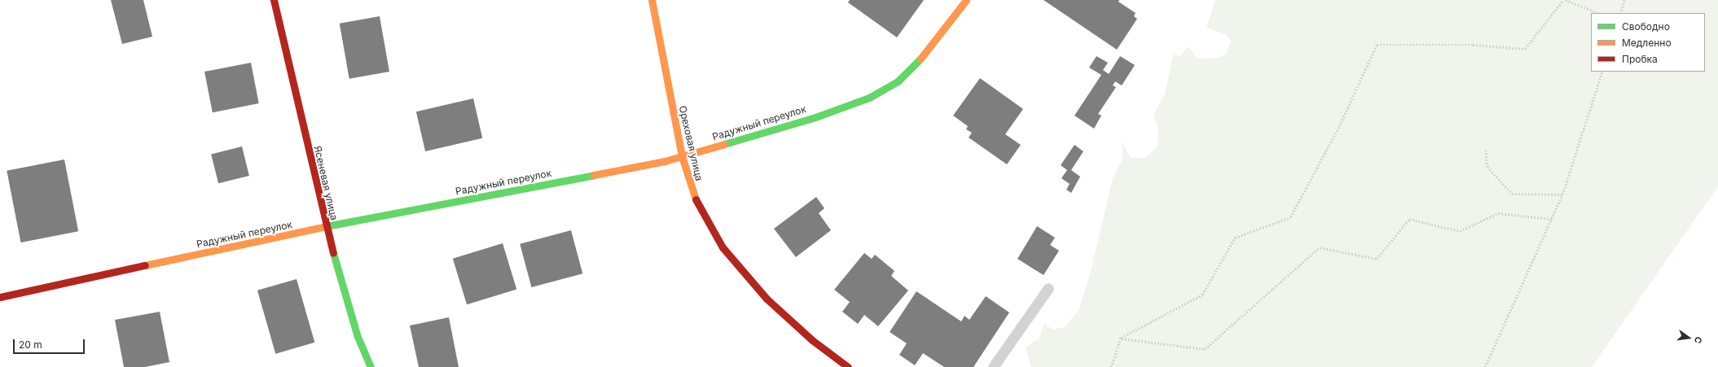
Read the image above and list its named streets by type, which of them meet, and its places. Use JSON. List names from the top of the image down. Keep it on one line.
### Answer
{"streets":{"street":["Радужный переулок","Ореховая улица","Ясеневая улица"]},"crossings":[["Радужный переулок","Ореховая улица"],["Радужный переулок","Ясеневая улица"]],"legend":["Свободно","Медленно","Пробка"],"scale_bar":"20 m","north":"right"}
